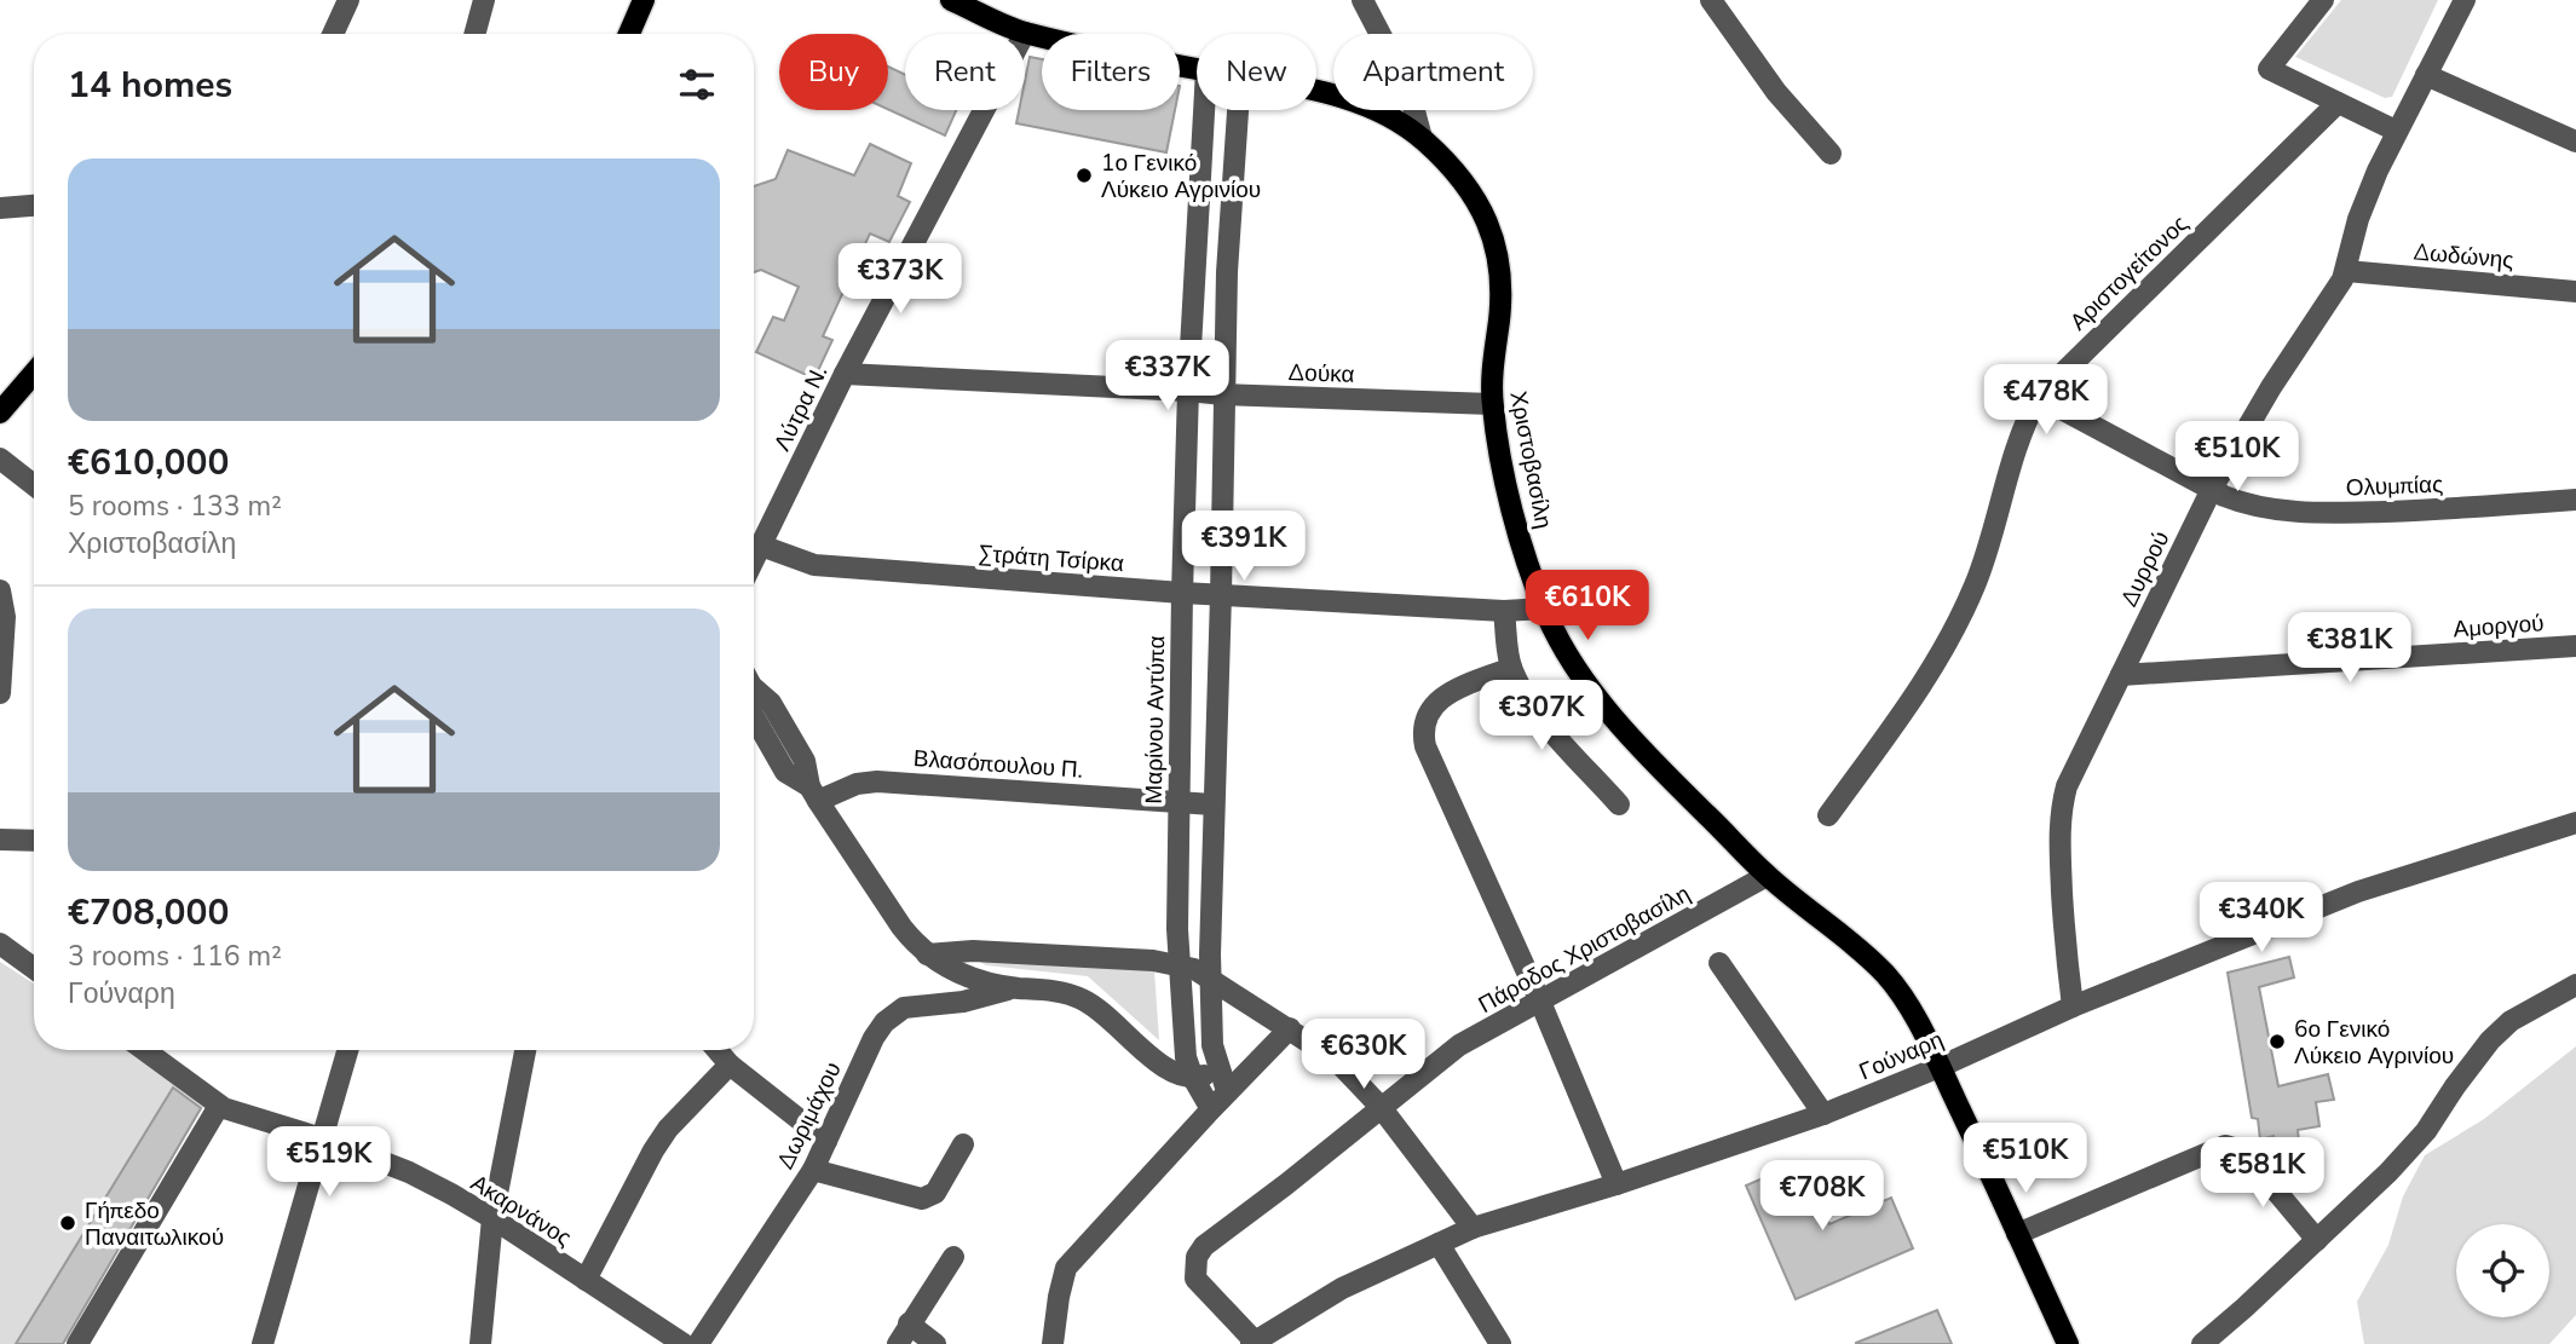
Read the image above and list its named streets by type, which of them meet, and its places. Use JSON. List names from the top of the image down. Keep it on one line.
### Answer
{"streets":{"main road":["Χριστοβασίλη"],"street":["Δωδώνης","Αριστογείτονος","Δούκα","Λύτρα Ν.","Ολυμπίας","Στράτη Τσίρκα","Δυρρού","Αμοργού","Μαρίνου Αντύπα","Βλασόπουλου Π.","Πάροδος Χριστοβασίλη","Γούναρη","Δωριμάχου","Ακαρνάνος"]},"crossings":[["Δωδώνης","Δυρρού"],["Αριστογείτονος","Ολυμπίας"],["Δούκα","Λύτρα Ν."],["Δούκα","Χριστοβασίλη"],["Δούκα","Μαρίνου Αντύπα"],["Λύτρα Ν.","Στράτη Τσίρκα"],["Χριστοβασίλη","Στράτη Τσίρκα"],["Χριστοβασίλη","Πάροδος Χριστοβασίλη"],["Χριστοβασίλη","Γούναρη"],["Ολυμπίας","Δυρρού"],["Στράτη Τσίρκα","Μαρίνου Αντύπα"],["Δυρρού","Αμοργού"],["Δυρρού","Γούναρη"],["Μαρίνου Αντύπα","Βλασόπουλου Π."],["Πάροδος Χριστοβασίλη","Γούναρη"]],"places":["1ο Γενικό Λύκειο Αγρινίου","6ο Γενικό Λύκειο Αγρινίου","Γήπεδο Παναιτωλικού"],"page":{"chip":["Buy","Rent","Filters","New","Apartment"],"heading":"14 homes","list":[{"name":"€610,000","note":"5 rooms · 133 m² · Χριστοβασίλη"},{"name":"€708,000","note":"3 rooms · 116 m² · Γούναρη"}],"price":["€373K","€337K","€478K","€510K","€391K","€610K","€381K","€307K","€340K","€630K","€510K","€519K","€581K","€708K"]}}
